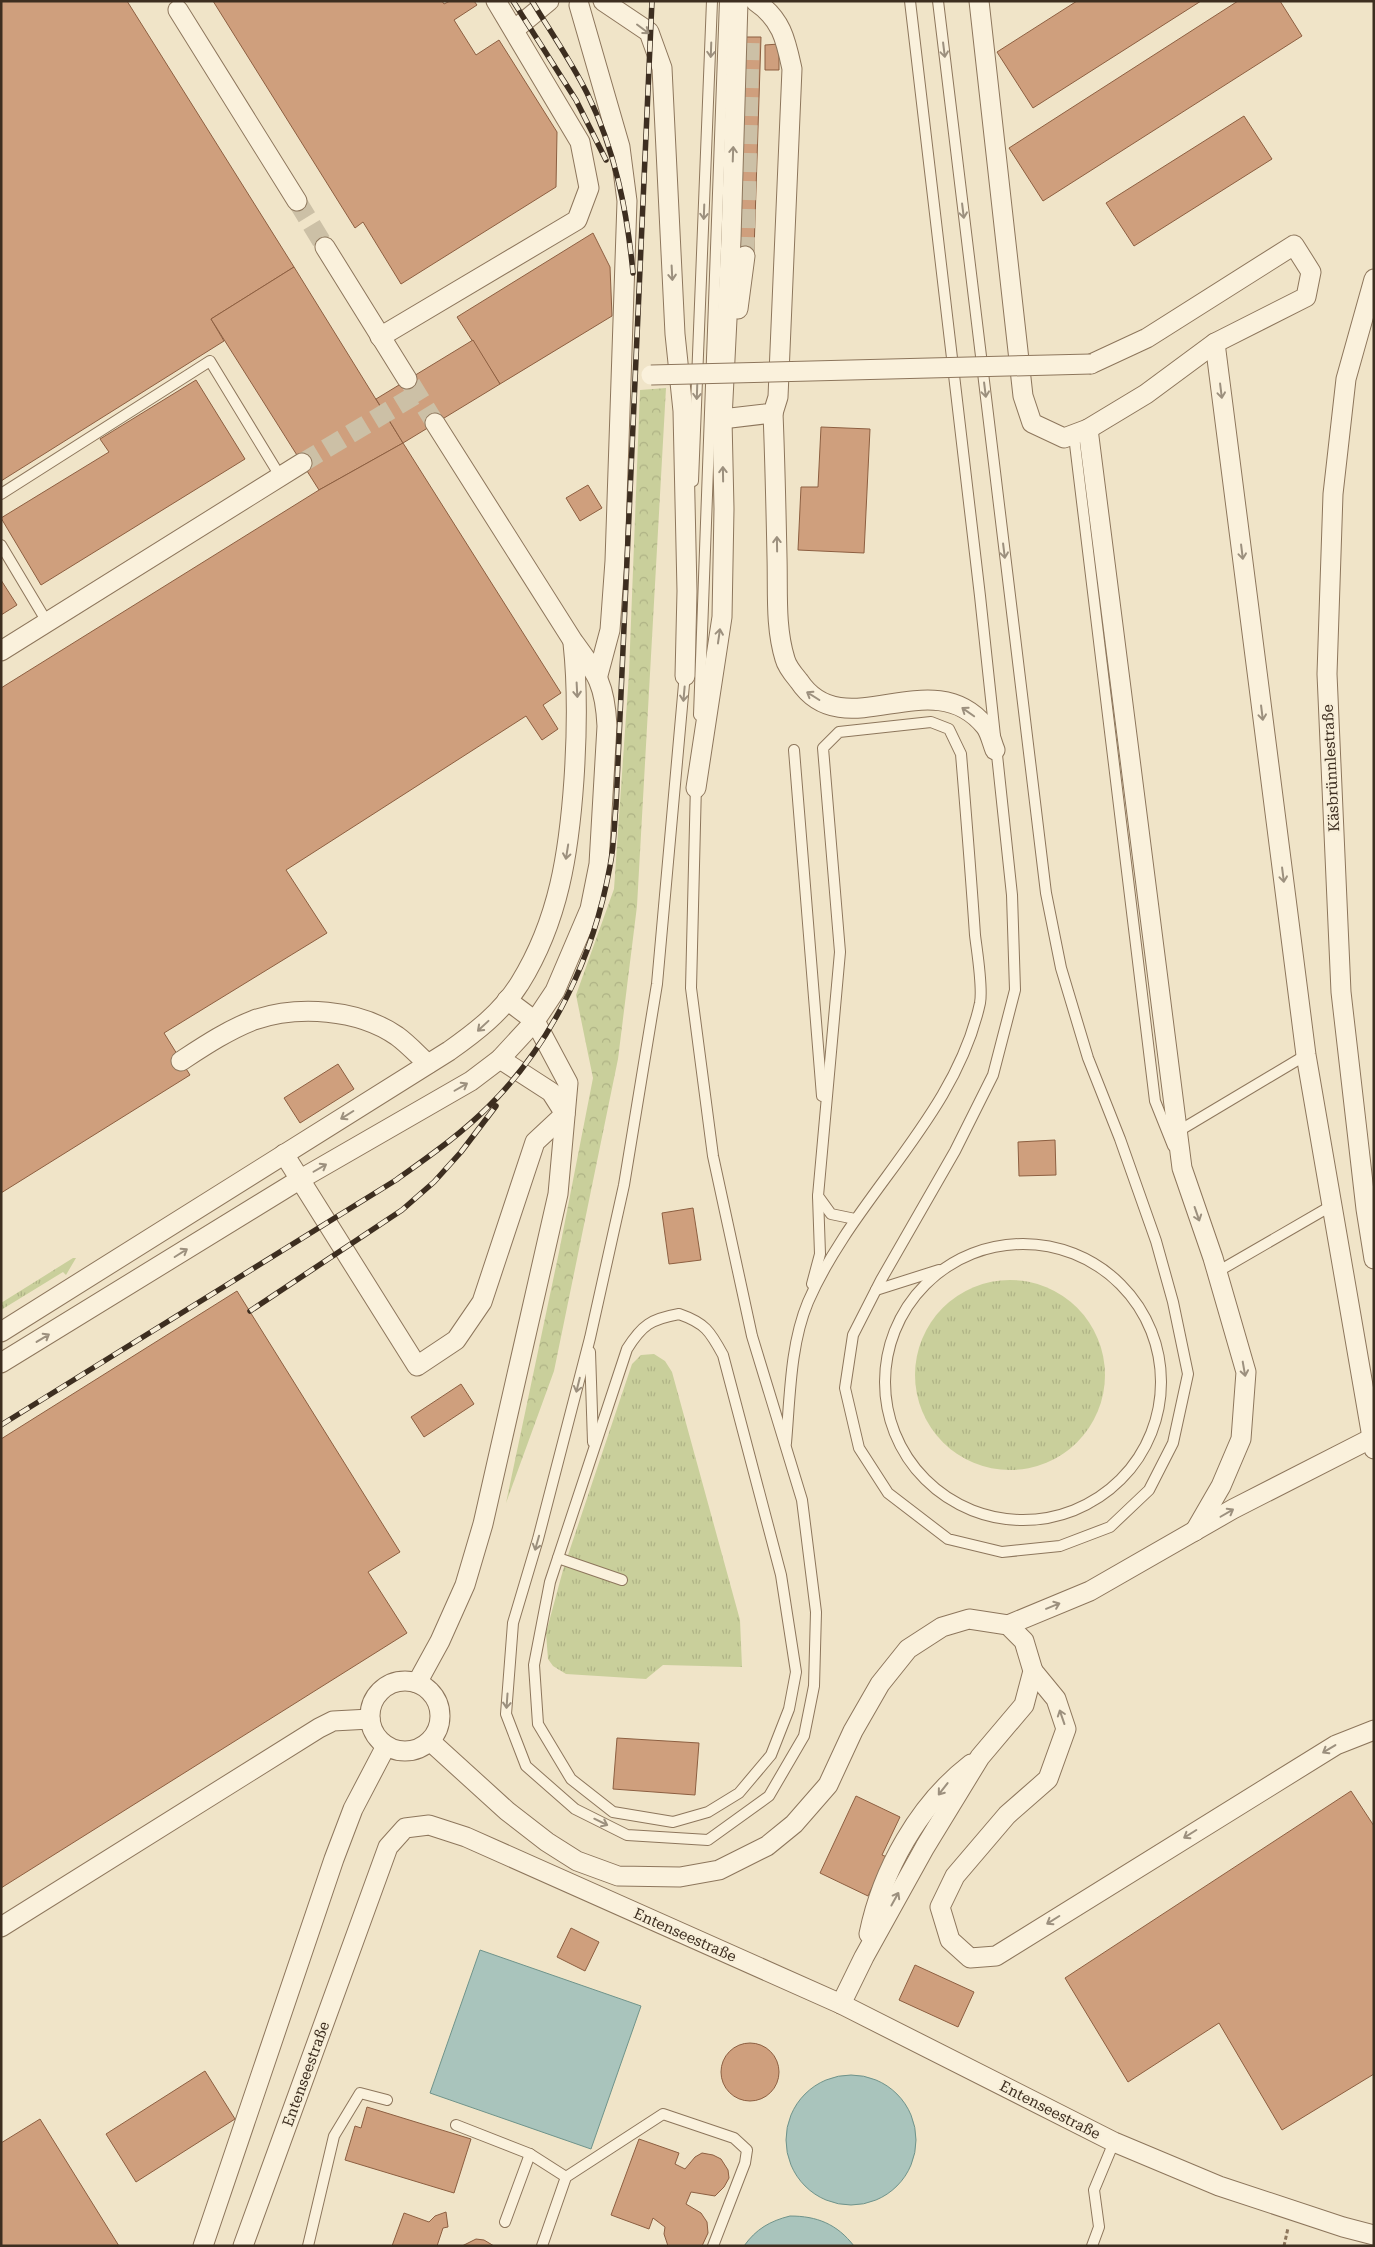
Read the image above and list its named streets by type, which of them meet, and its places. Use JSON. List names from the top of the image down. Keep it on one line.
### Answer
{"streets":{"street":["Käsbrünnlestraße","Entenseestraße"]}}
